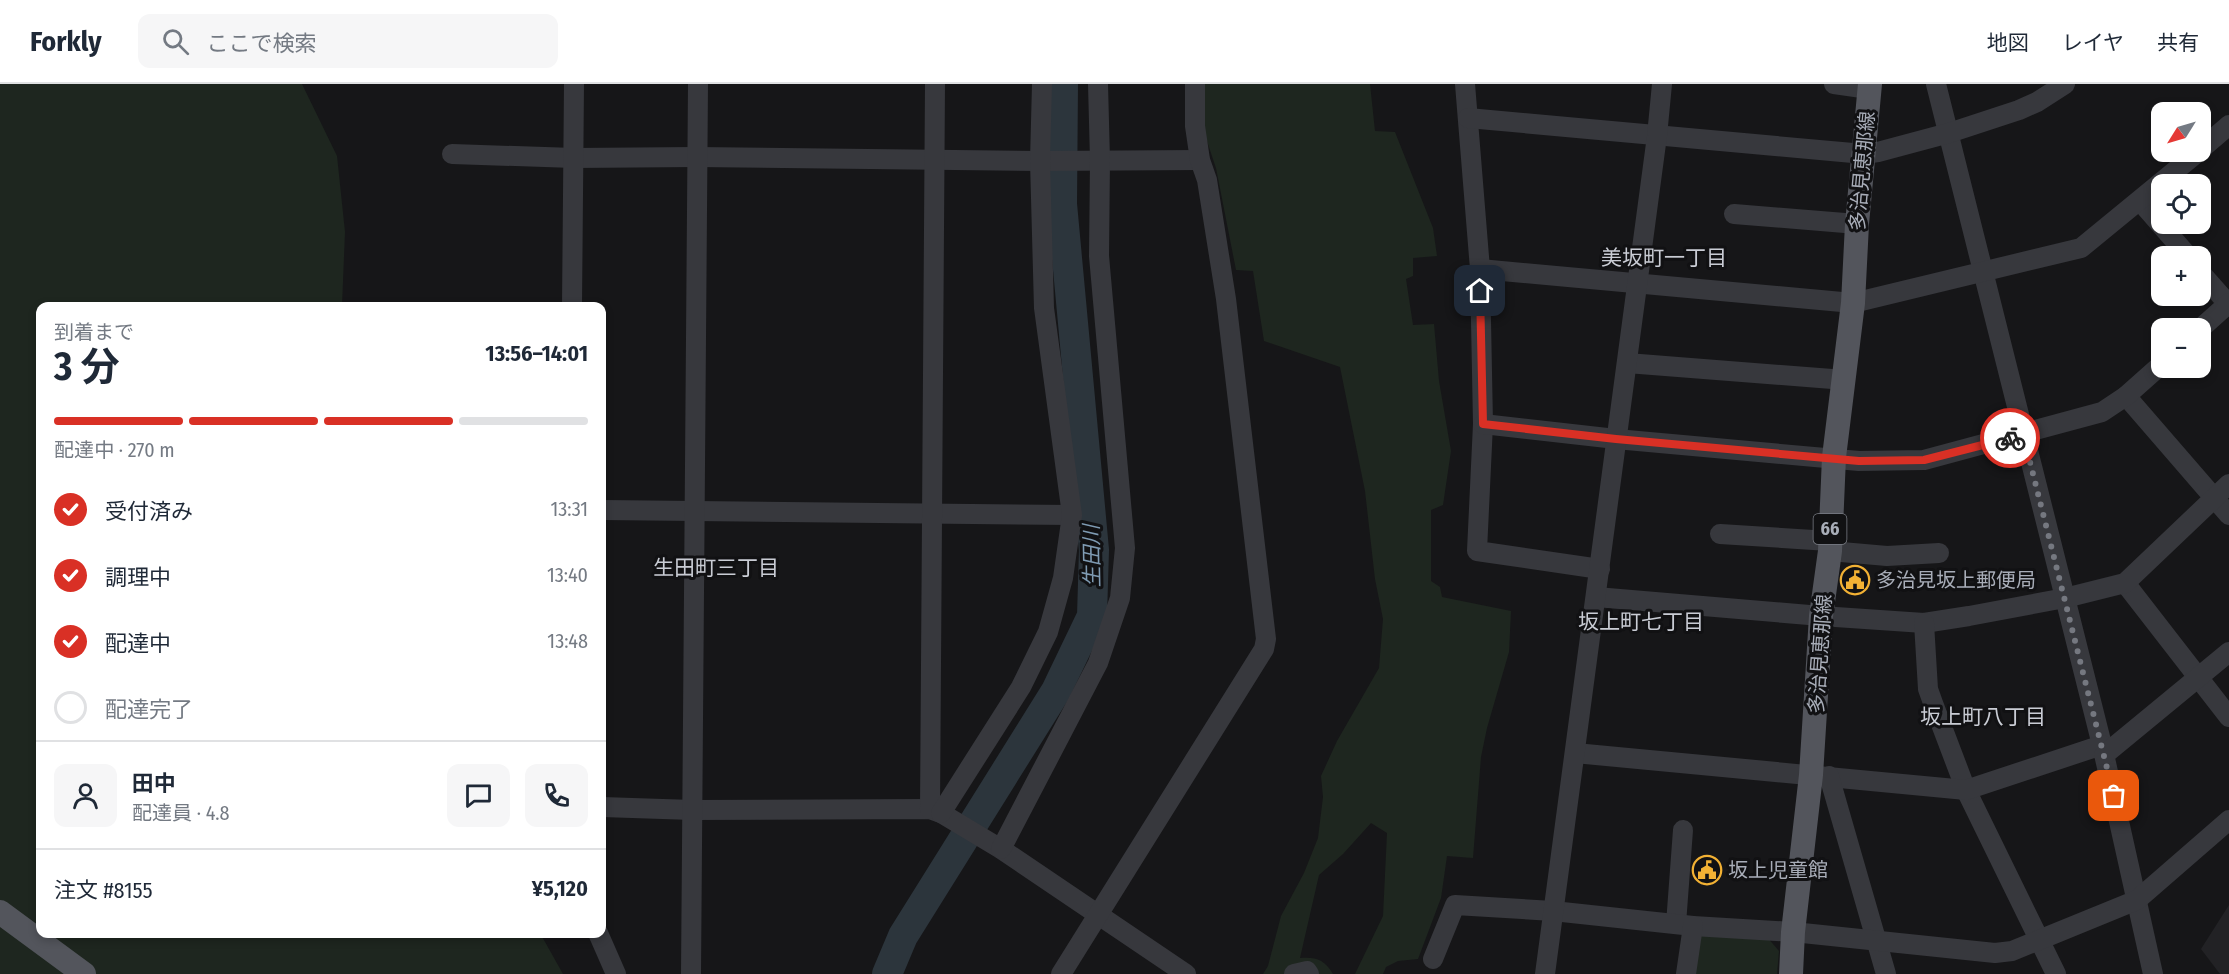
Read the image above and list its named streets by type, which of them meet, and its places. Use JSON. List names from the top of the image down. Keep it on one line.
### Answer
{"streets":{"main road":["多治見恵那線","66"]},"districts":["美坂町一丁目","生田町三丁目","坂上町七丁目","坂上町八丁目"],"water":["生田川"],"places":{"public building":["多治見坂上郵便局","坂上児童館"]},"north":"bottom left","page":{"header":"Forkly","search":"ここで検索","nav":["地図","レイヤ","共有"],"map_buttons":["+","−"],"heading":["3 分","到着まで","13:56–14:01"],"panel":["田中","配達員 · 4.8","注文 #8155","¥5,120"],"bar":"配達中 · 270 m","list":[["受付済み","13:31"],["調理中","13:40"],["配達中","13:48"],"配達完了"]}}
